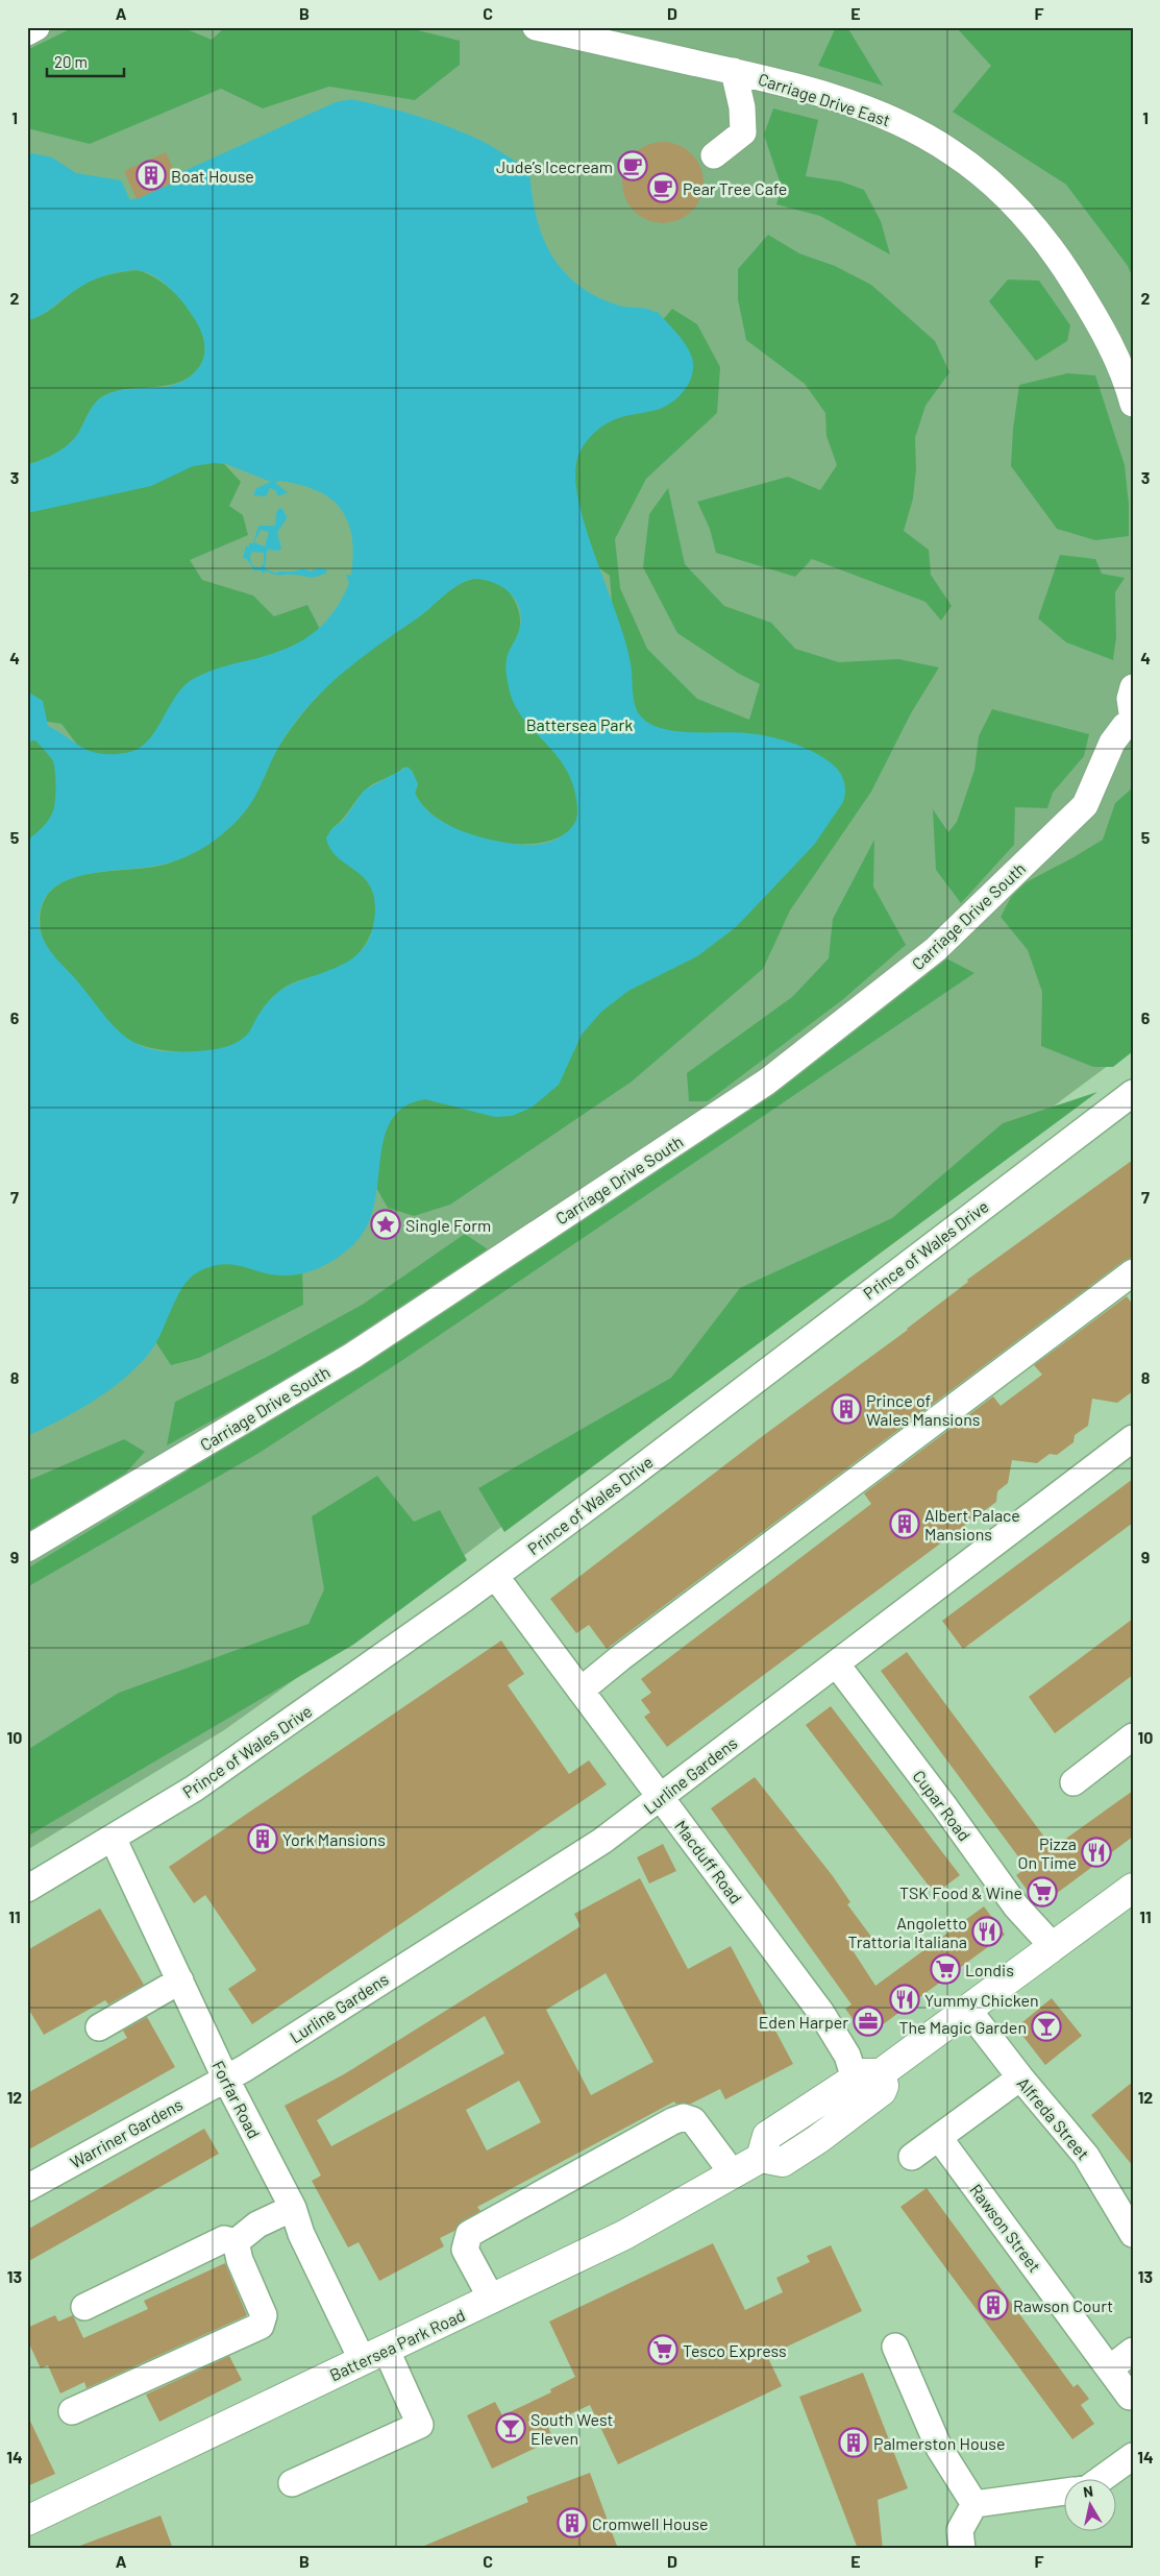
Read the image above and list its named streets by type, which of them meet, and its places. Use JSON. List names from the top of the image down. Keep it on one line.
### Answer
{"streets":{"highway":["Battersea Park Road"],"street":["Carriage Drive East","Carriage Drive South","Prince of Wales Drive","Lurline Gardens","Cupar Road","Macduff Road","Forfar Road","Alfreda Street","Warriner Gardens","Rawson Street"]},"crossings":[["Prince of Wales Drive","Macduff Road"],["Prince of Wales Drive","Forfar Road"],["Lurline Gardens","Cupar Road"],["Lurline Gardens","Macduff Road"],["Lurline Gardens","Forfar Road"],["Lurline Gardens","Warriner Gardens"],["Macduff Road","Battersea Park Road"],["Forfar Road","Warriner Gardens"],["Forfar Road","Battersea Park Road"]],"parks":["Battersea Park"],"places":{"cafe":["Jude’s Icecream","Pear Tree Cafe"],"building":["Boat House","Prince of Wales Mansions","Albert Palace Mansions","York Mansions","Rawson Court","Palmerston House","Cromwell House"],"place":["Single Form"],"restaurant":["Pizza On Time","Angoletto Trattoria Italiana","Yummy Chicken"],"supermarket":["TSK Food & Wine","Londis","Tesco Express"],"office":["Eden Harper"],"bar":["The Magic Garden","South West Eleven"]},"scale_bar":"20 m","north":"top","grid":{"columns":["A","B","C","D","E","F"],"rows":["1","2","3","4","5","6","7","8","9","10","11","12","13","14"]}}
